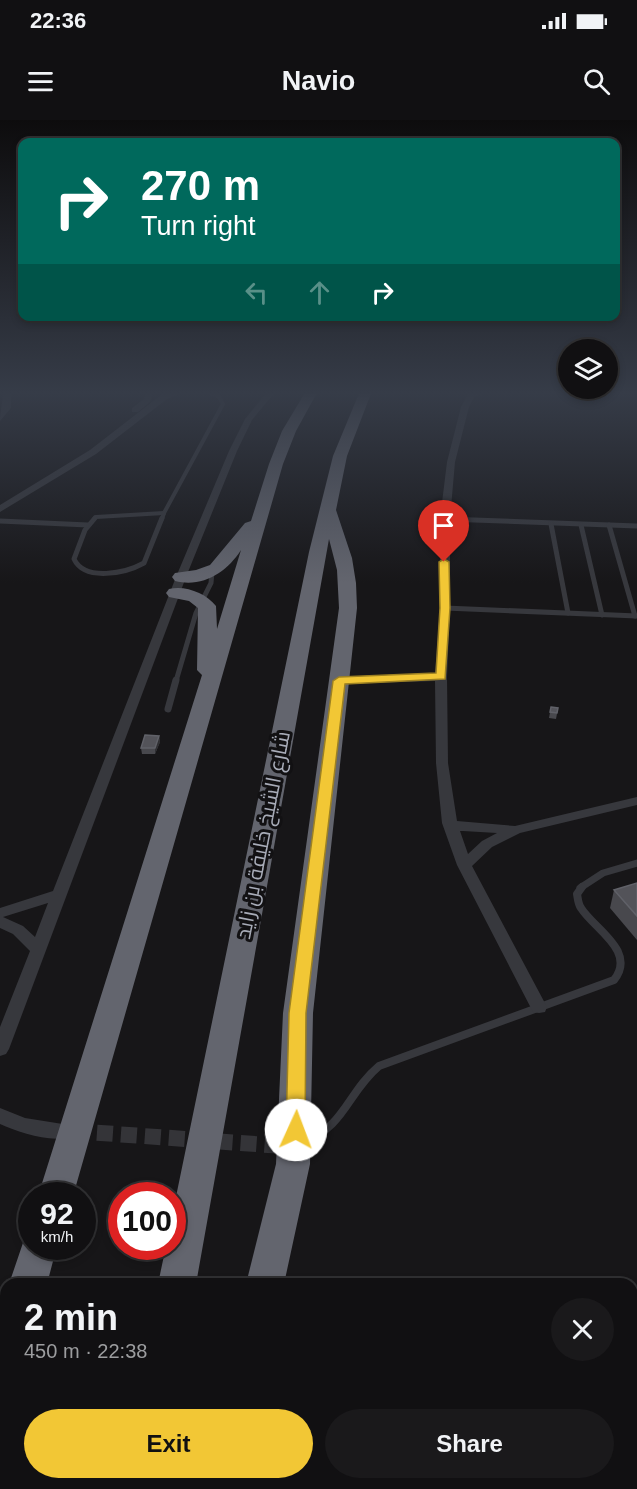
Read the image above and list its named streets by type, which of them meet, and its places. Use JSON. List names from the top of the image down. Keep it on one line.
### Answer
{"streets":{"highway":["شارع الشيخ خليفة بن زايد"]},"page":{"status":"22:36","header":"Navio","turn":["270 m","Turn right"],"speed":"92 km/h","limit":"100","heading":["2 min","450 m · 22:38"],"buttons":["Exit","Share"]}}
